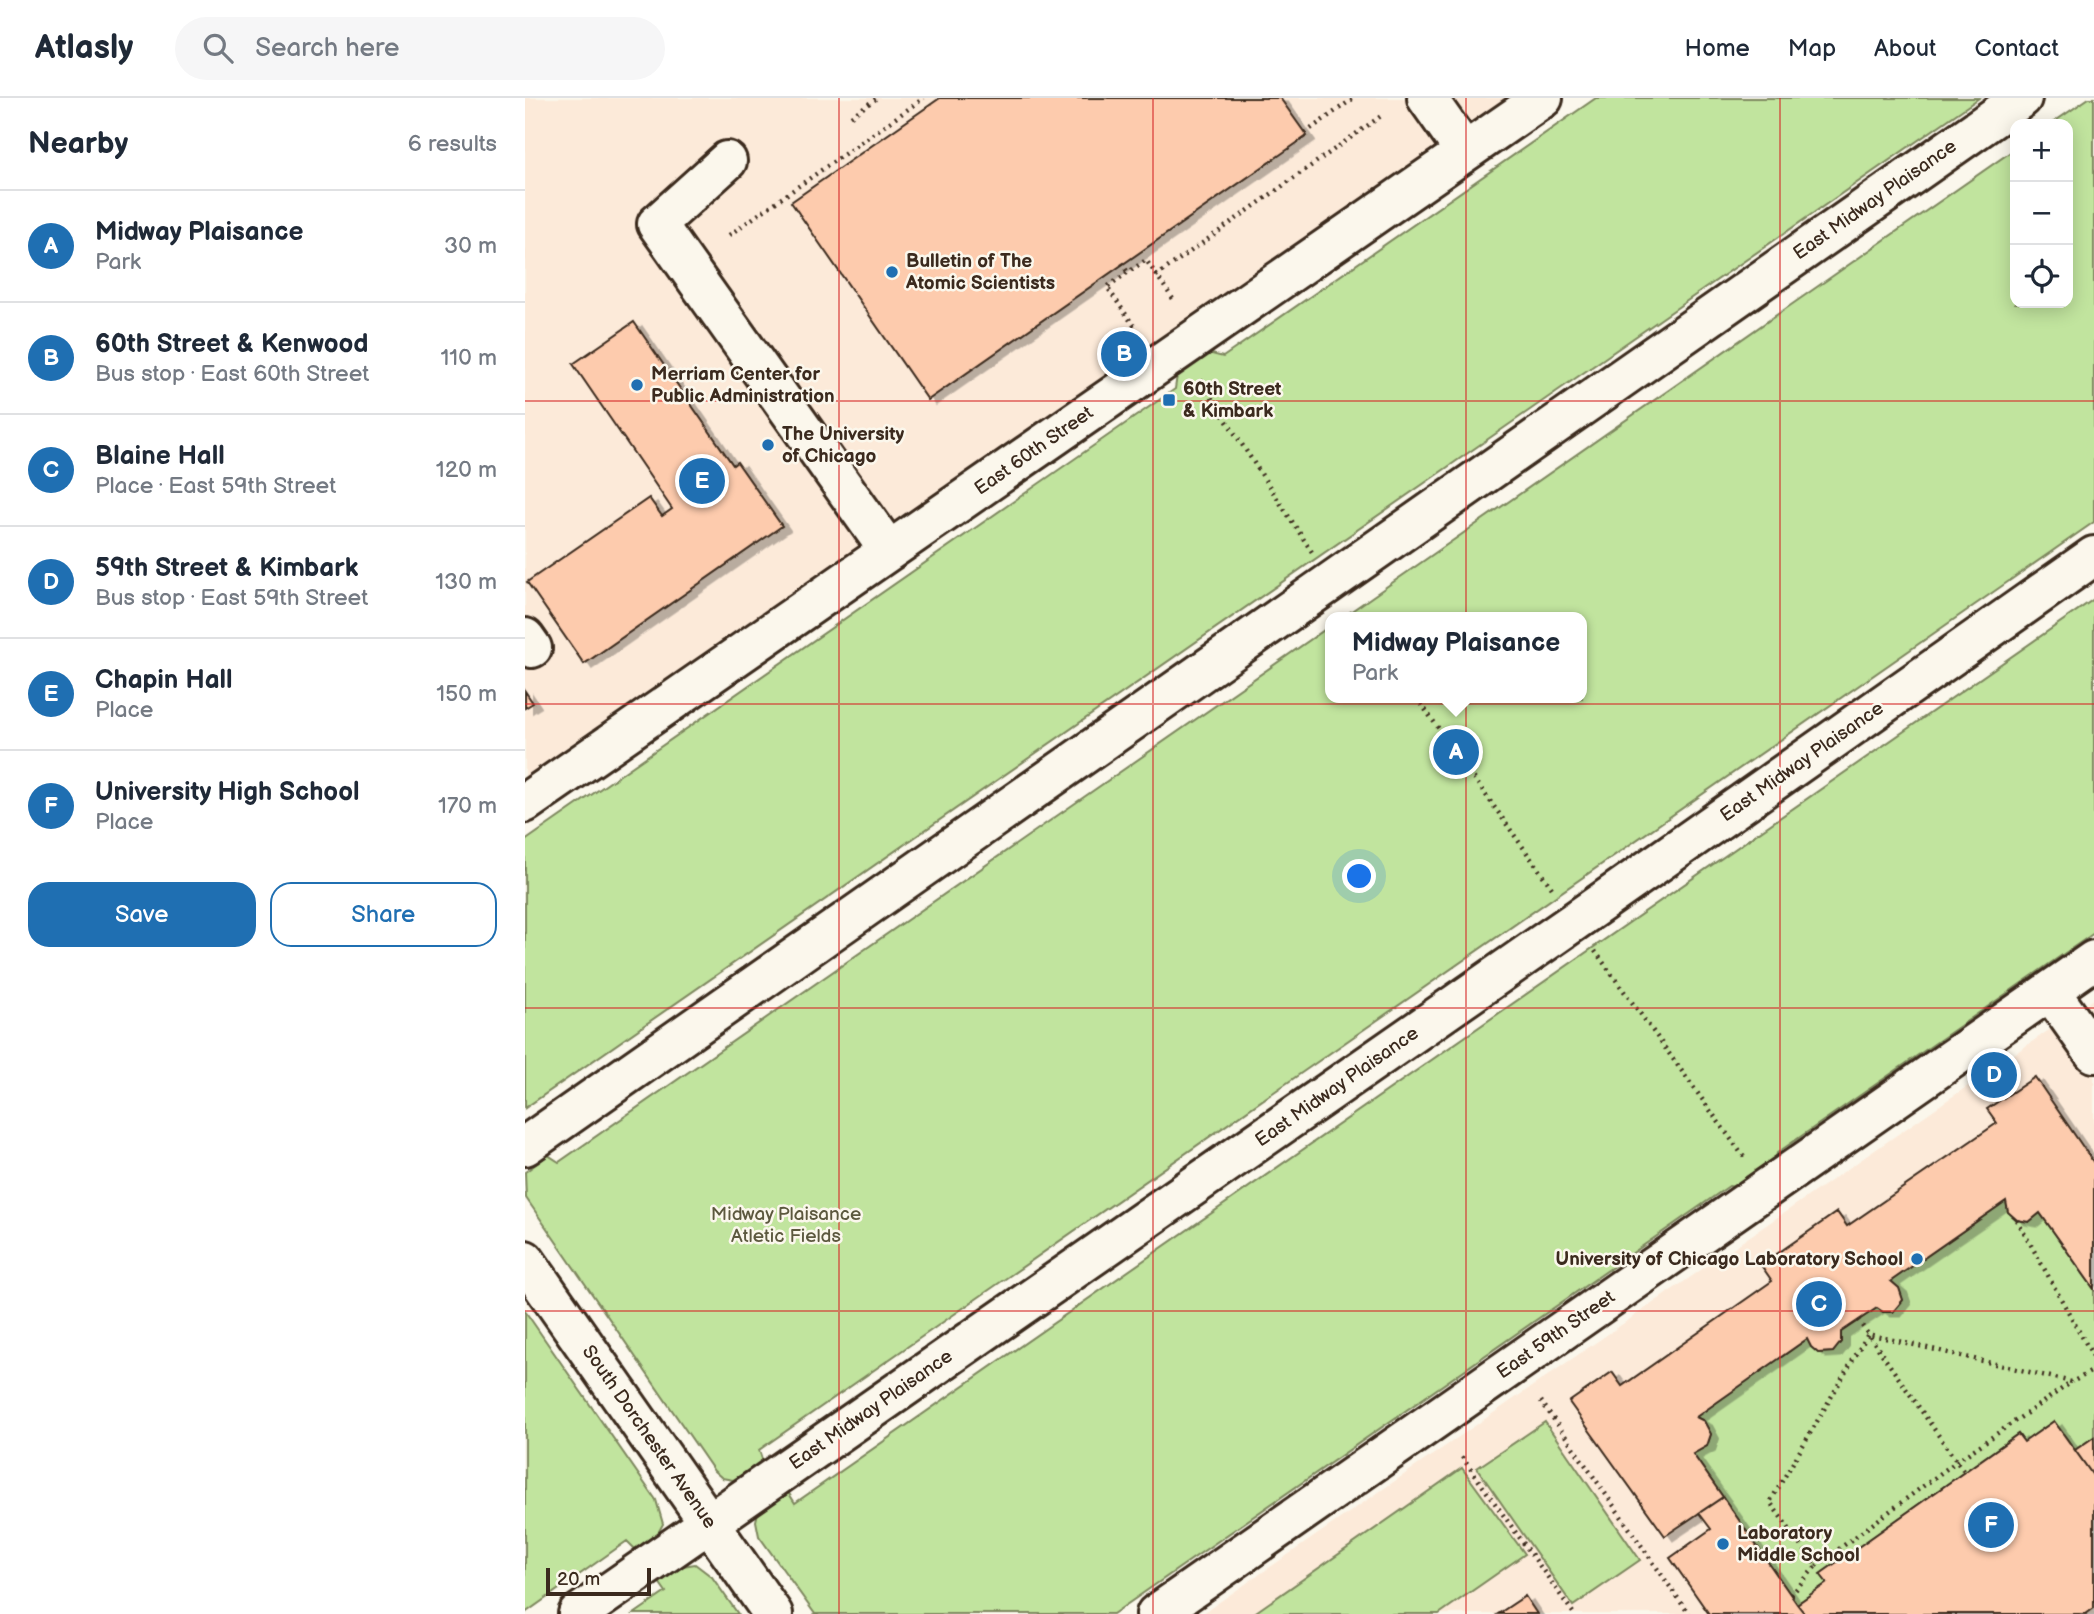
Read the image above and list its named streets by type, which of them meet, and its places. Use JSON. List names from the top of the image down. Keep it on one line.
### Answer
{"streets":{"street":["East Midway Plaisance","East 60th Street","East 59th Street","South Dorchester Avenue"]},"crossings":[["East Midway Plaisance","South Dorchester Avenue"]],"parks":["Midway Plaisance Atletic Fields"],"places":{"other":["Bulletin of The Atomic Scientists","Merriam Center for Public Administration","The University of Chicago","University of Chicago Laboratory School","Laboratory Middle School"],"transit":["60th Street & Kimbark"]},"scale_bar":"20 m","page":{"header":"Atlasly","search":"Search here","nav":["Home","Map","About","Contact"],"heading":["Nearby","6 results"],"map_buttons":["+","−"],"list":[{"mark":"A","name":"Midway Plaisance","note":"Park","value":"30 m"},{"mark":"B","name":"60th Street & Kenwood","note":"Bus stop · East 60th Street","value":"110 m"},{"mark":"C","name":"Blaine Hall","note":"Place · East 59th Street","value":"120 m"},{"mark":"D","name":"59th Street & Kimbark","note":"Bus stop · East 59th Street","value":"130 m"},{"mark":"E","name":"Chapin Hall","note":"Place","value":"150 m"},{"mark":"F","name":"University High School","note":"Place","value":"170 m"}],"pins":["B","E","A","D","C","F"],"popup":["Midway Plaisance","Park"],"buttons":["Save","Share"],"scale":"20 m"}}
